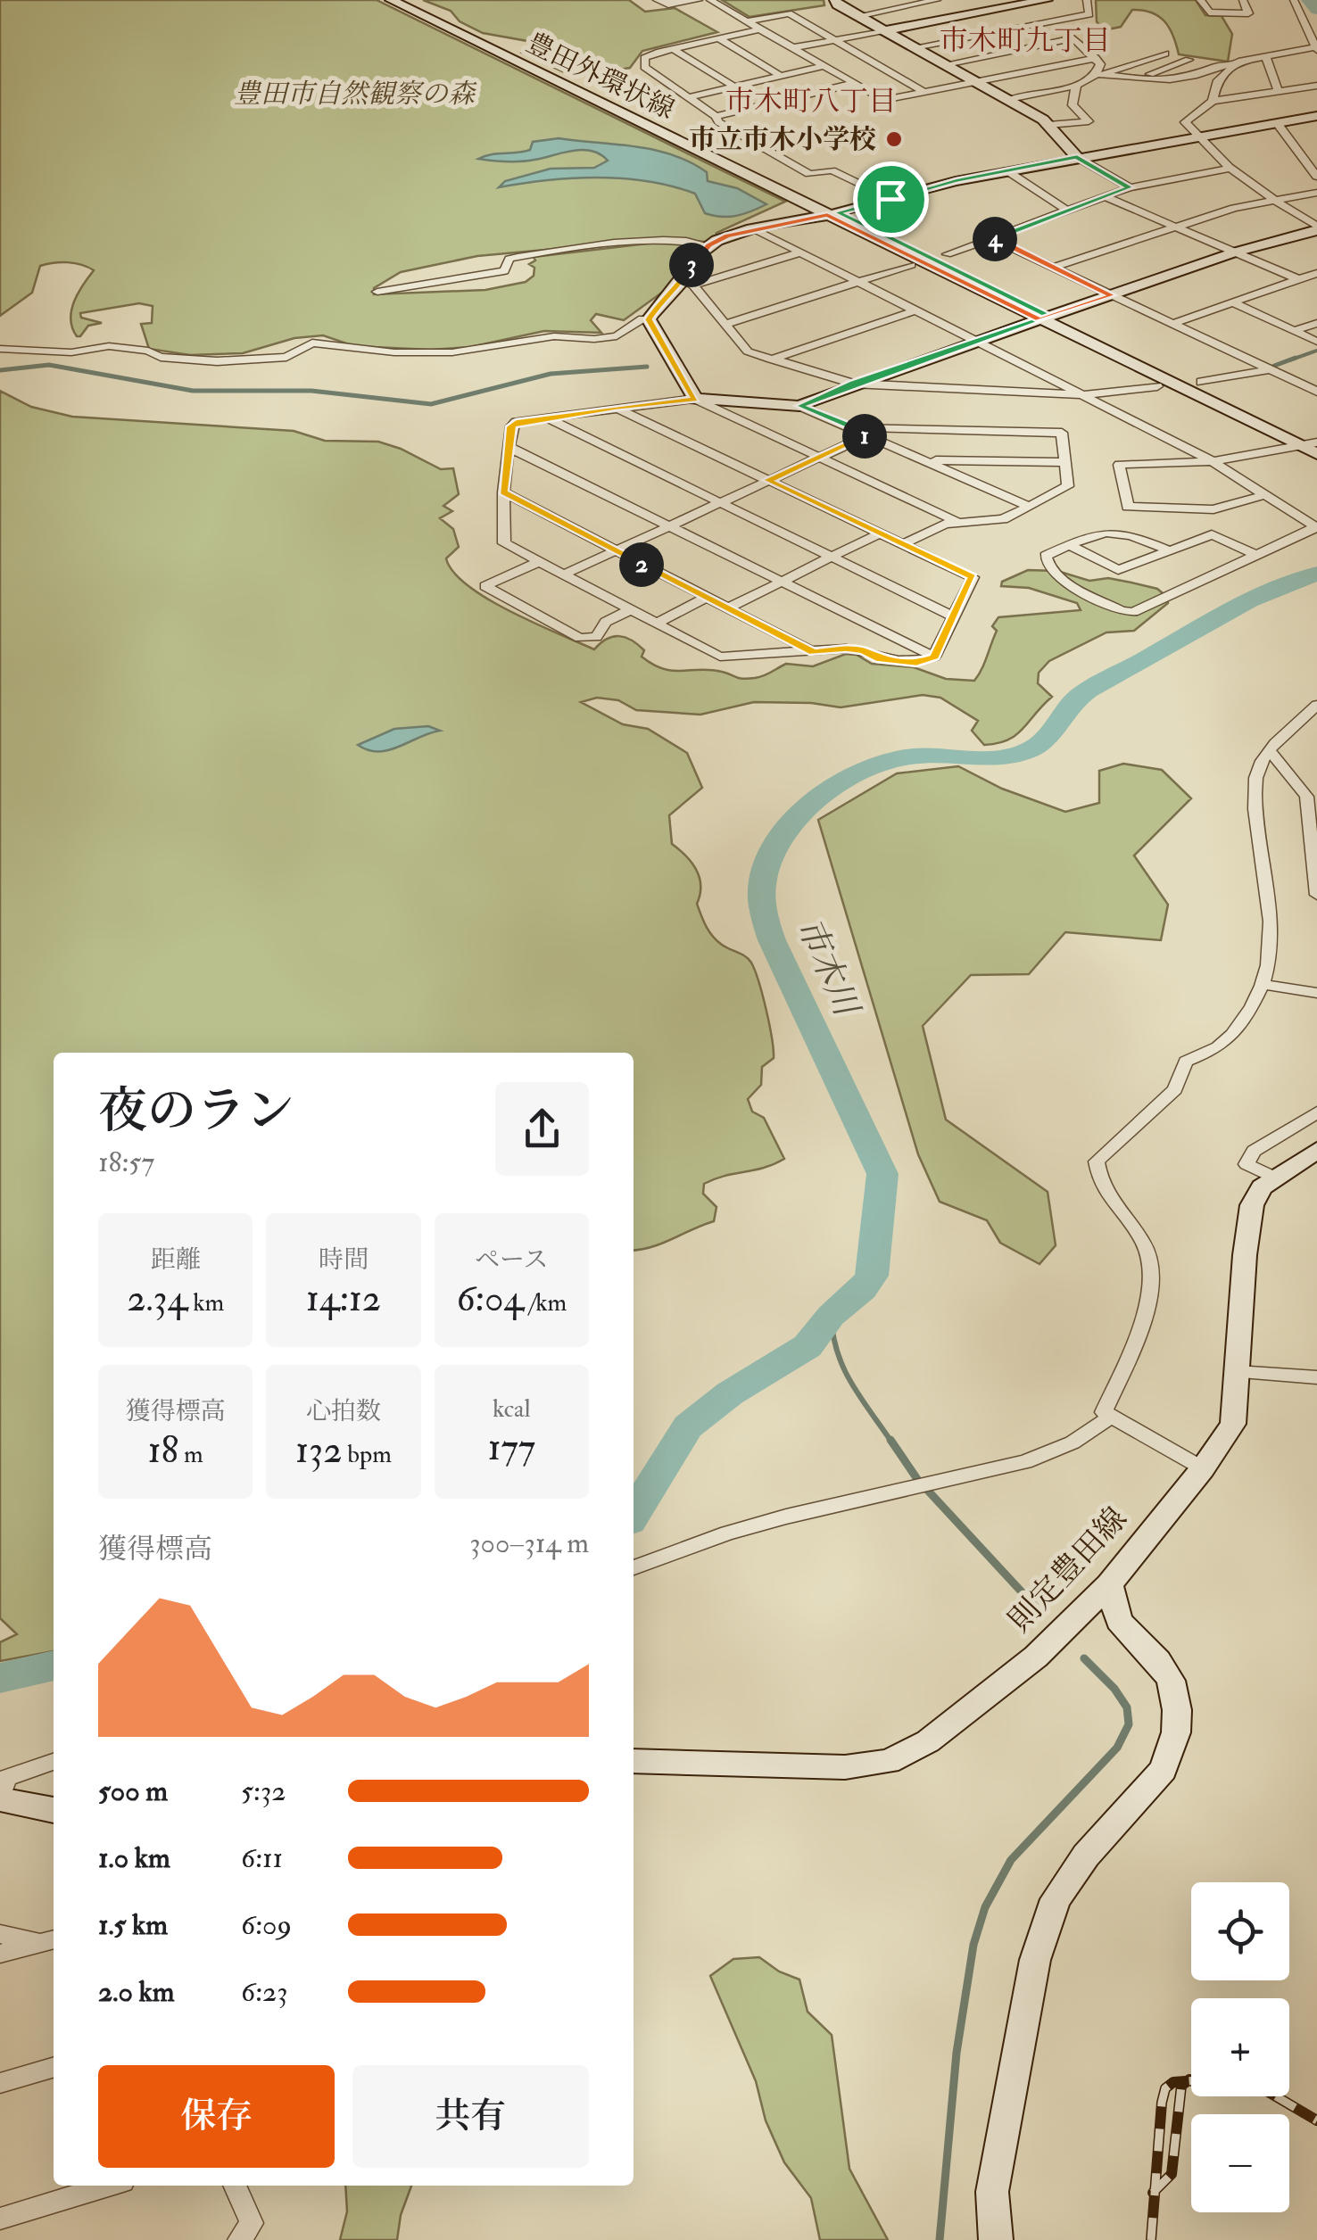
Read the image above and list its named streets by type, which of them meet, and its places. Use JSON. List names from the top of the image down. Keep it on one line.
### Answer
{"streets":{"street":["豊田外環状線","則定豊田線"]},"districts":["市木町九丁目","市木町八丁目"],"water":["市木川"],"parks":["豊田市自然観察の森"],"places":["市立市木小学校"],"page":{"pins":["4","3","1","2"],"heading":["夜のラン","18:57"],"stats":[["距離","2.34 km"],["時間","14:12"],["ペース","6:04 /km"],["獲得標高","18 m"],["心拍数","132 bpm"],["kcal","177"]],"chart":["獲得標高","300–314 m"],"list":[{"name":"500 m","note":"5:32"},{"name":"1.0 km","note":"6:11"},{"name":"1.5 km","note":"6:09"},{"name":"2.0 km","note":"6:23"}],"map_buttons":["+","−"],"buttons":["保存","共有"]}}
